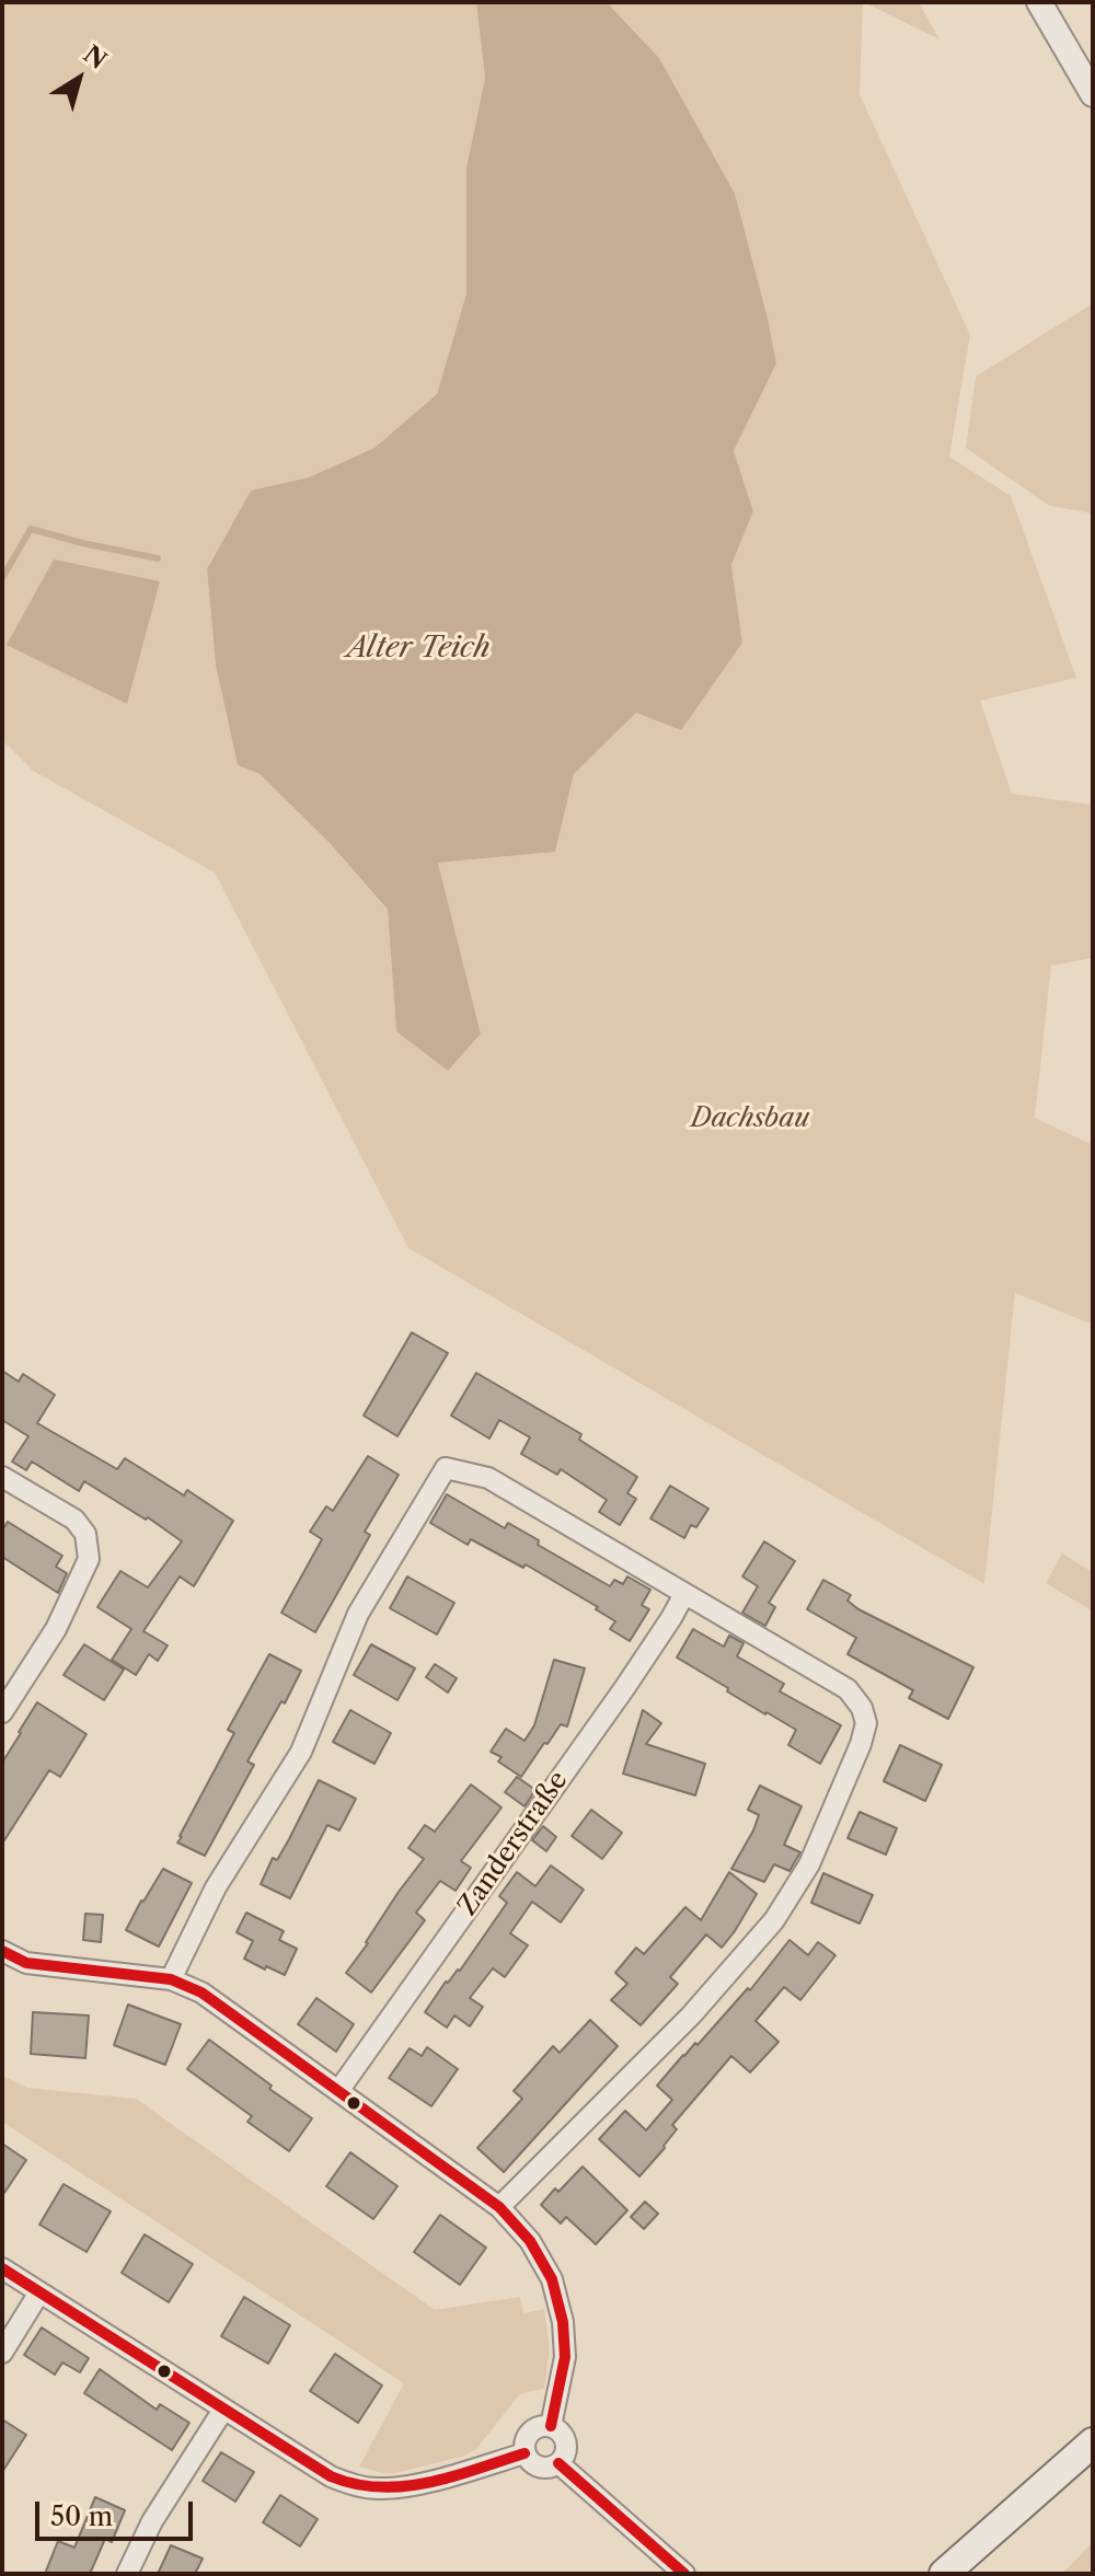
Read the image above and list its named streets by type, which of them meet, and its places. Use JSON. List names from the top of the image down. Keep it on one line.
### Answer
{"streets":{"street":["Zanderstraße"]},"water":["Alter Teich"],"parks":["Dachsbau"],"scale_bar":"50 m","north":"top right"}
